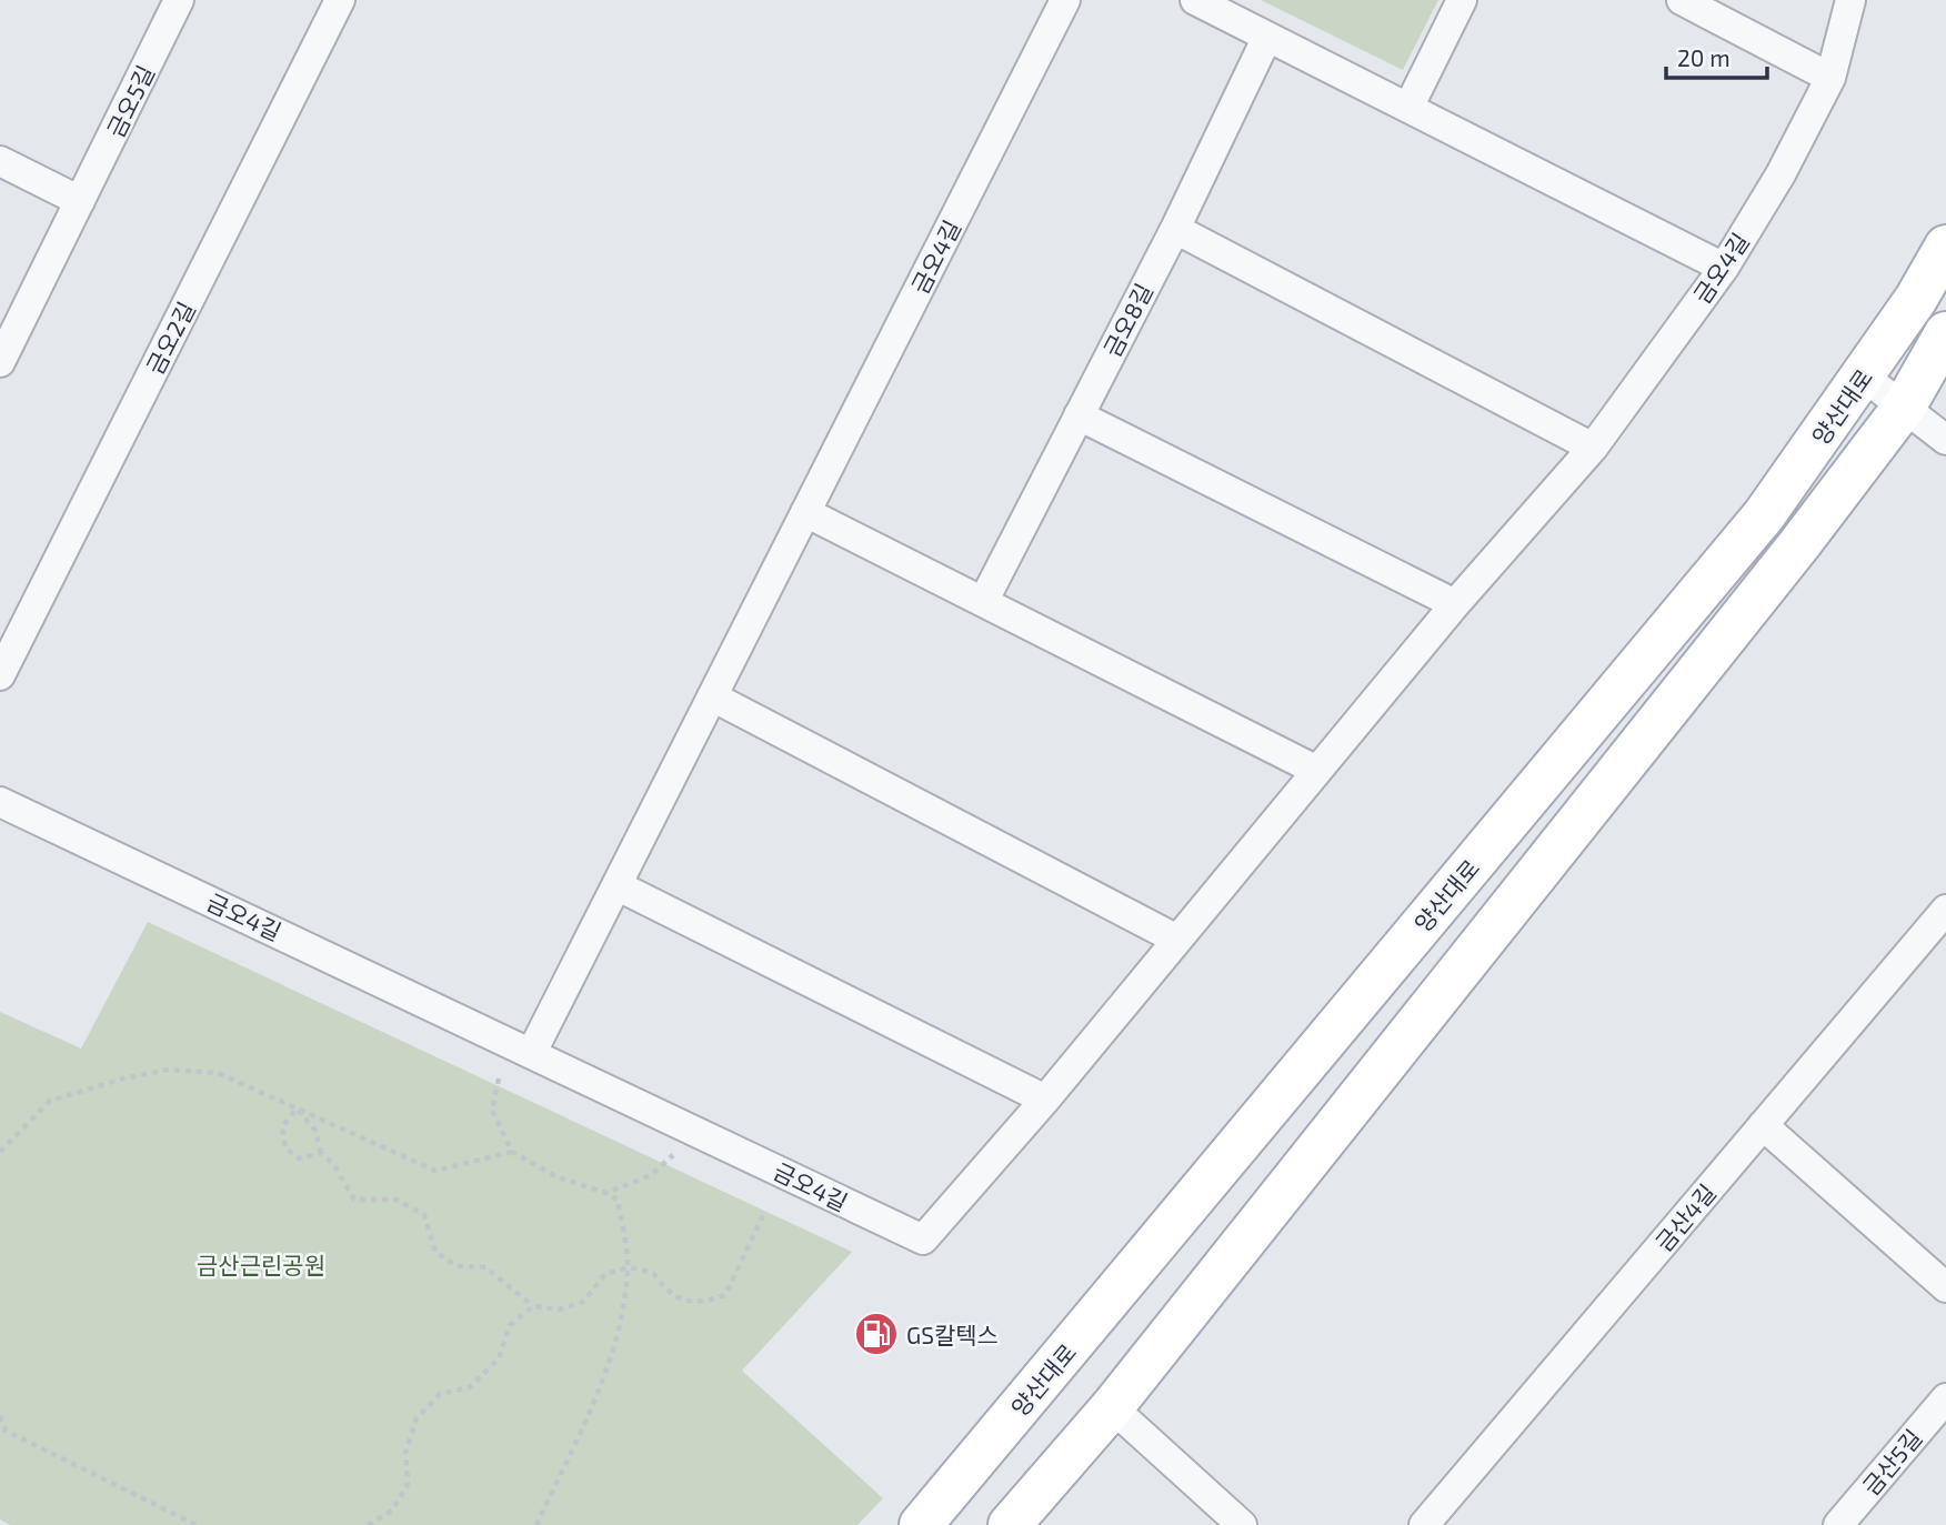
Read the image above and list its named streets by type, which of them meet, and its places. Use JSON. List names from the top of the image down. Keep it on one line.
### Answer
{"streets":{"main road":["양산대로"],"street":["금오5길","금오4길","금오8길","금오2길","금산4길","금산5길"]},"parks":["금산근린공원"],"places":{"fuel station":["GS칼텍스"]},"scale_bar":"20 m"}
